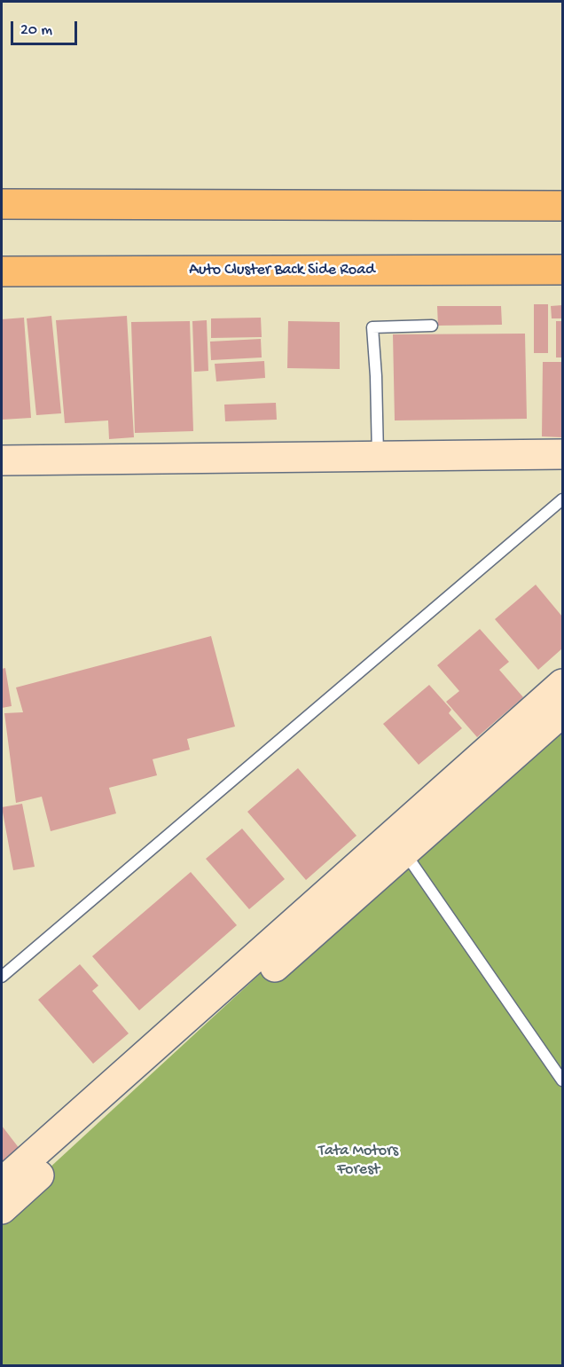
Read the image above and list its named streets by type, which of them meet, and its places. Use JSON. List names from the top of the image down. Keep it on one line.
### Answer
{"streets":{"main road":["Auto Cluster Back Side Road"]},"parks":["Tata Motors Forest"],"scale_bar":"20 m"}
